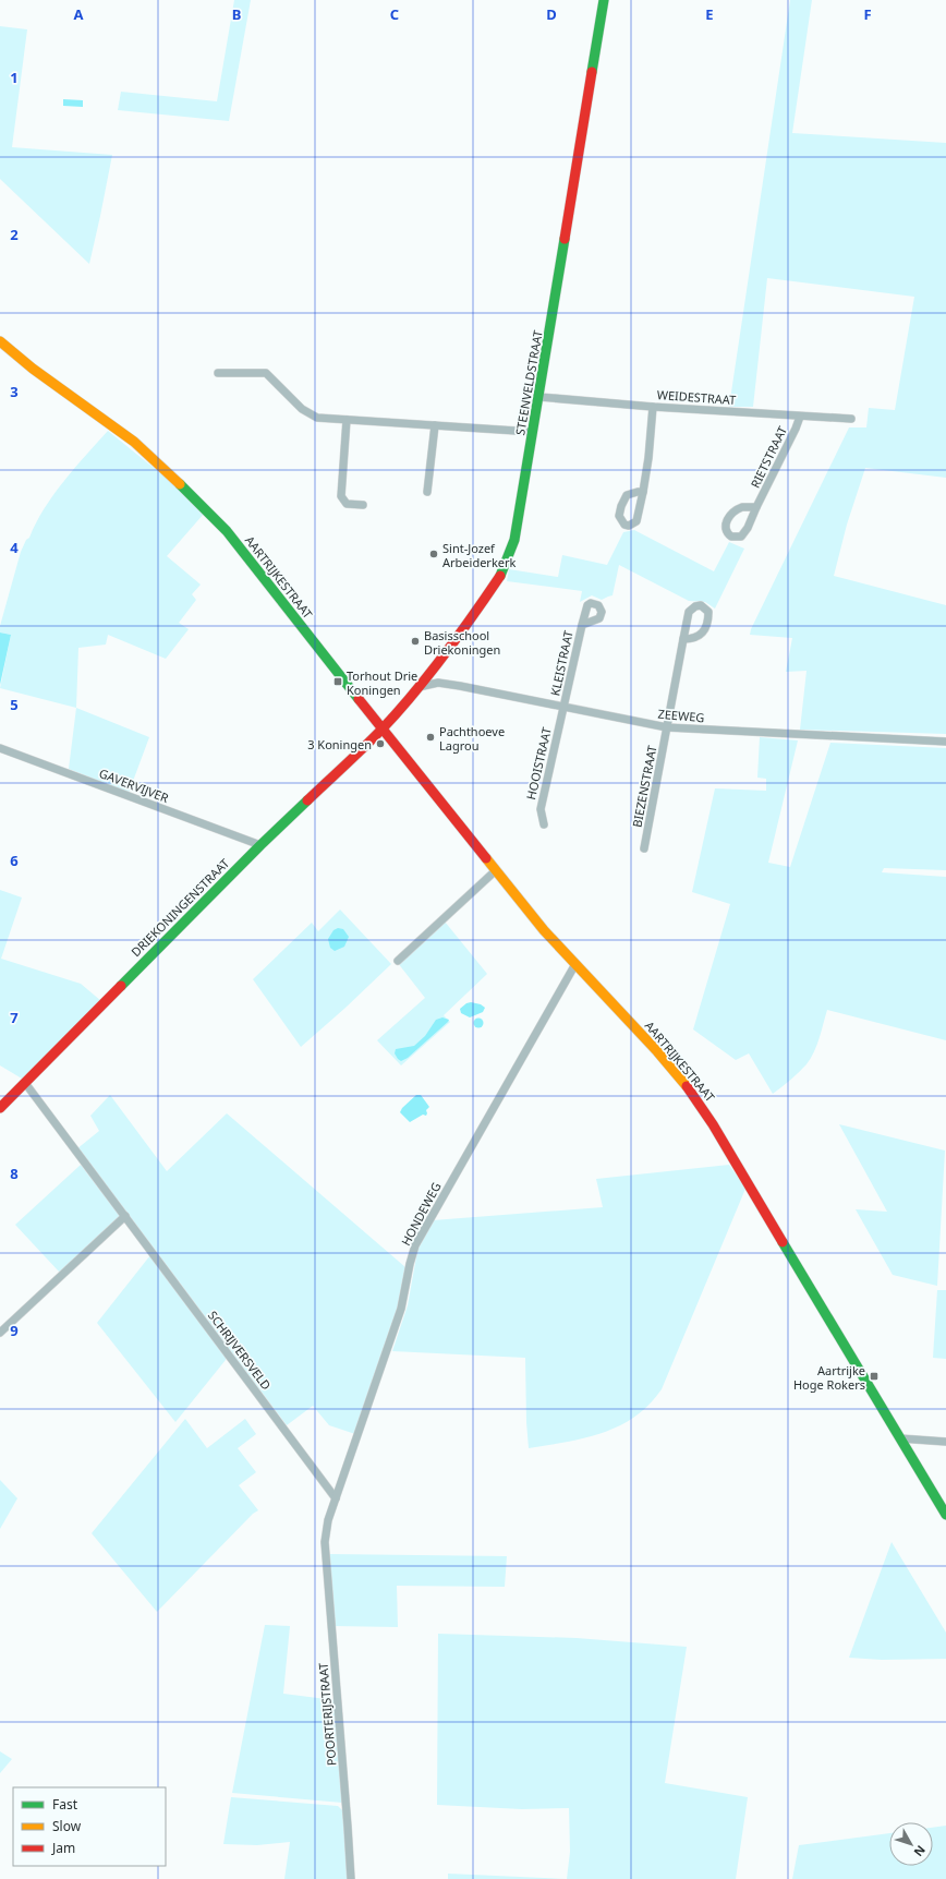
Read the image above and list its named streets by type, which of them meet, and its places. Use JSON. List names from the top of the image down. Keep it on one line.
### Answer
{"streets":{"street":["STEENVELDSTRAAT","WEIDESTRAAT","RIETSTRAAT","AARTRIJKESTRAAT","KLEISTRAAT","ZEEWEG","HOOISTRAAT","GAVERVIJVER","BIEZENSTRAAT","DRIEKONINGENSTRAAT","HONDEWEG","SCHRIJVERSVELD","POORTERIJSTRAAT"]},"crossings":[["STEENVELDSTRAAT","WEIDESTRAAT"],["STEENVELDSTRAAT","AARTRIJKESTRAAT"],["STEENVELDSTRAAT","ZEEWEG"],["STEENVELDSTRAAT","DRIEKONINGENSTRAAT"],["WEIDESTRAAT","RIETSTRAAT"],["AARTRIJKESTRAAT","DRIEKONINGENSTRAAT"],["AARTRIJKESTRAAT","HONDEWEG"],["KLEISTRAAT","ZEEWEG"],["KLEISTRAAT","HOOISTRAAT"],["ZEEWEG","HOOISTRAAT"],["ZEEWEG","BIEZENSTRAAT"],["GAVERVIJVER","DRIEKONINGENSTRAAT"],["DRIEKONINGENSTRAAT","SCHRIJVERSVELD"],["HONDEWEG","SCHRIJVERSVELD"],["HONDEWEG","POORTERIJSTRAAT"]],"places":{"other":["Sint-Jozef Arbeiderkerk","Basisschool Driekoningen","Pachthoeve Lagrou","3 Koningen"],"transit":["Torhout Drie Koningen","Aartrijke Hoge Rokers"]},"legend":["Fast","Slow","Jam"],"north":"bottom right","grid":{"columns":["A","B","C","D","E","F"],"rows":["1","2","3","4","5","6","7","8","9"]}}
